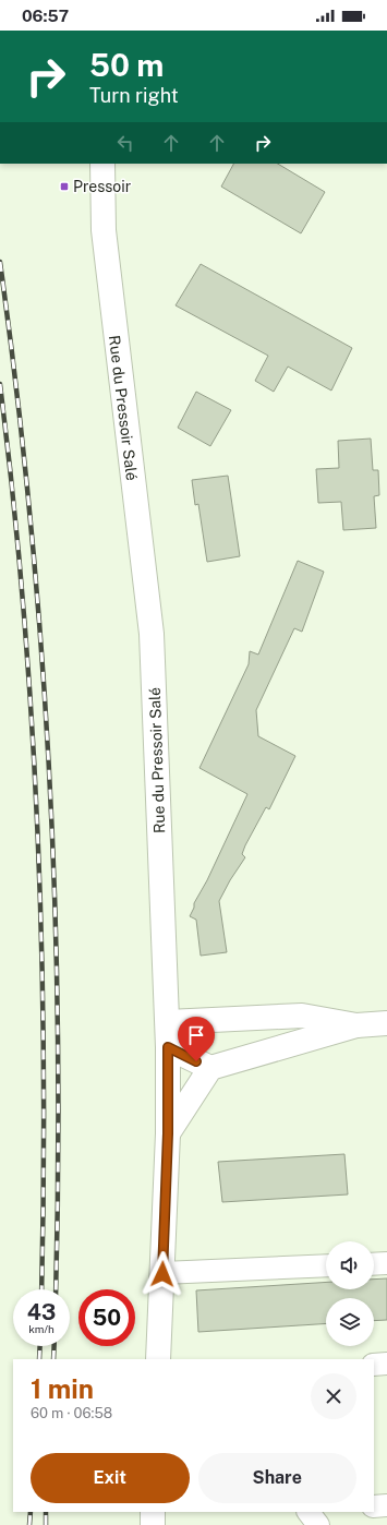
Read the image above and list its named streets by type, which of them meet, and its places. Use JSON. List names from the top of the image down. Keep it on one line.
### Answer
{"streets":{"main road":["Rue du Pressoir Salé"]},"places":{"transit":["Pressoir"]},"page":{"status":"06:57","turn":["50 m","Turn right"],"speed":"43 km/h","limit":"50","heading":["1 min","60 m · 06:58"],"buttons":["Exit","Share"]}}
